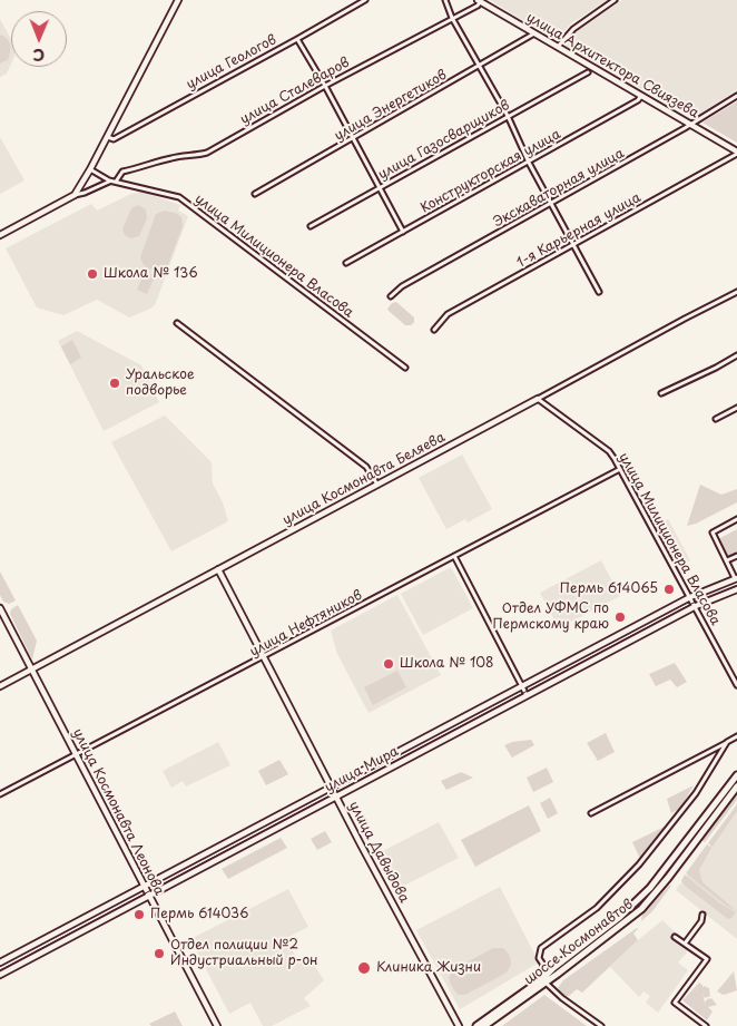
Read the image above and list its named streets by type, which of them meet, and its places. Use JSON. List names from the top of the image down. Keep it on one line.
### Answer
{"streets":{"main road":["улица Архитектора Свиязева","улица Космонавта Беляева","улица Мира","улица Космонавта Леонова","улица Давыдова","шоссе Космонавтов"],"street":["улица Геологов","улица Сталеваров","улица Энергетиков","улица Газосварщиков","Конструкторская улица","Экскаваторная улица","1-я Карьерная улица","улица Милиционера Власова","улица Нефтяников"]},"crossings":[["улица Архитектора Свиязева","улица Сталеваров"],["улица Архитектора Свиязева","улица Энергетиков"],["улица Архитектора Свиязева","Конструкторская улица"],["улица Архитектора Свиязева","Экскаваторная улица"],["улица Архитектора Свиязева","1-я Карьерная улица"],["улица Сталеваров","улица Милиционера Власова"],["улица Милиционера Власова","улица Космонавта Беляева"],["улица Милиционера Власова","улица Нефтяников"],["улица Милиционера Власова","улица Мира"],["улица Космонавта Беляева","улица Космонавта Леонова"],["улица Космонавта Беляева","улица Давыдова"],["улица Нефтяников","улица Космонавта Леонова"],["улица Нефтяников","улица Давыдова"],["улица Мира","улица Космонавта Леонова"],["улица Мира","улица Давыдова"]],"places":["Школа № 136","Уральское подворье","Пермь 614065","Отдел УФМС по Пермскому краю","Школа № 108","Пермь 614036","Отдел полиции №2 Индустриальный р-он","Клиника Жизни"],"north":"bottom"}
